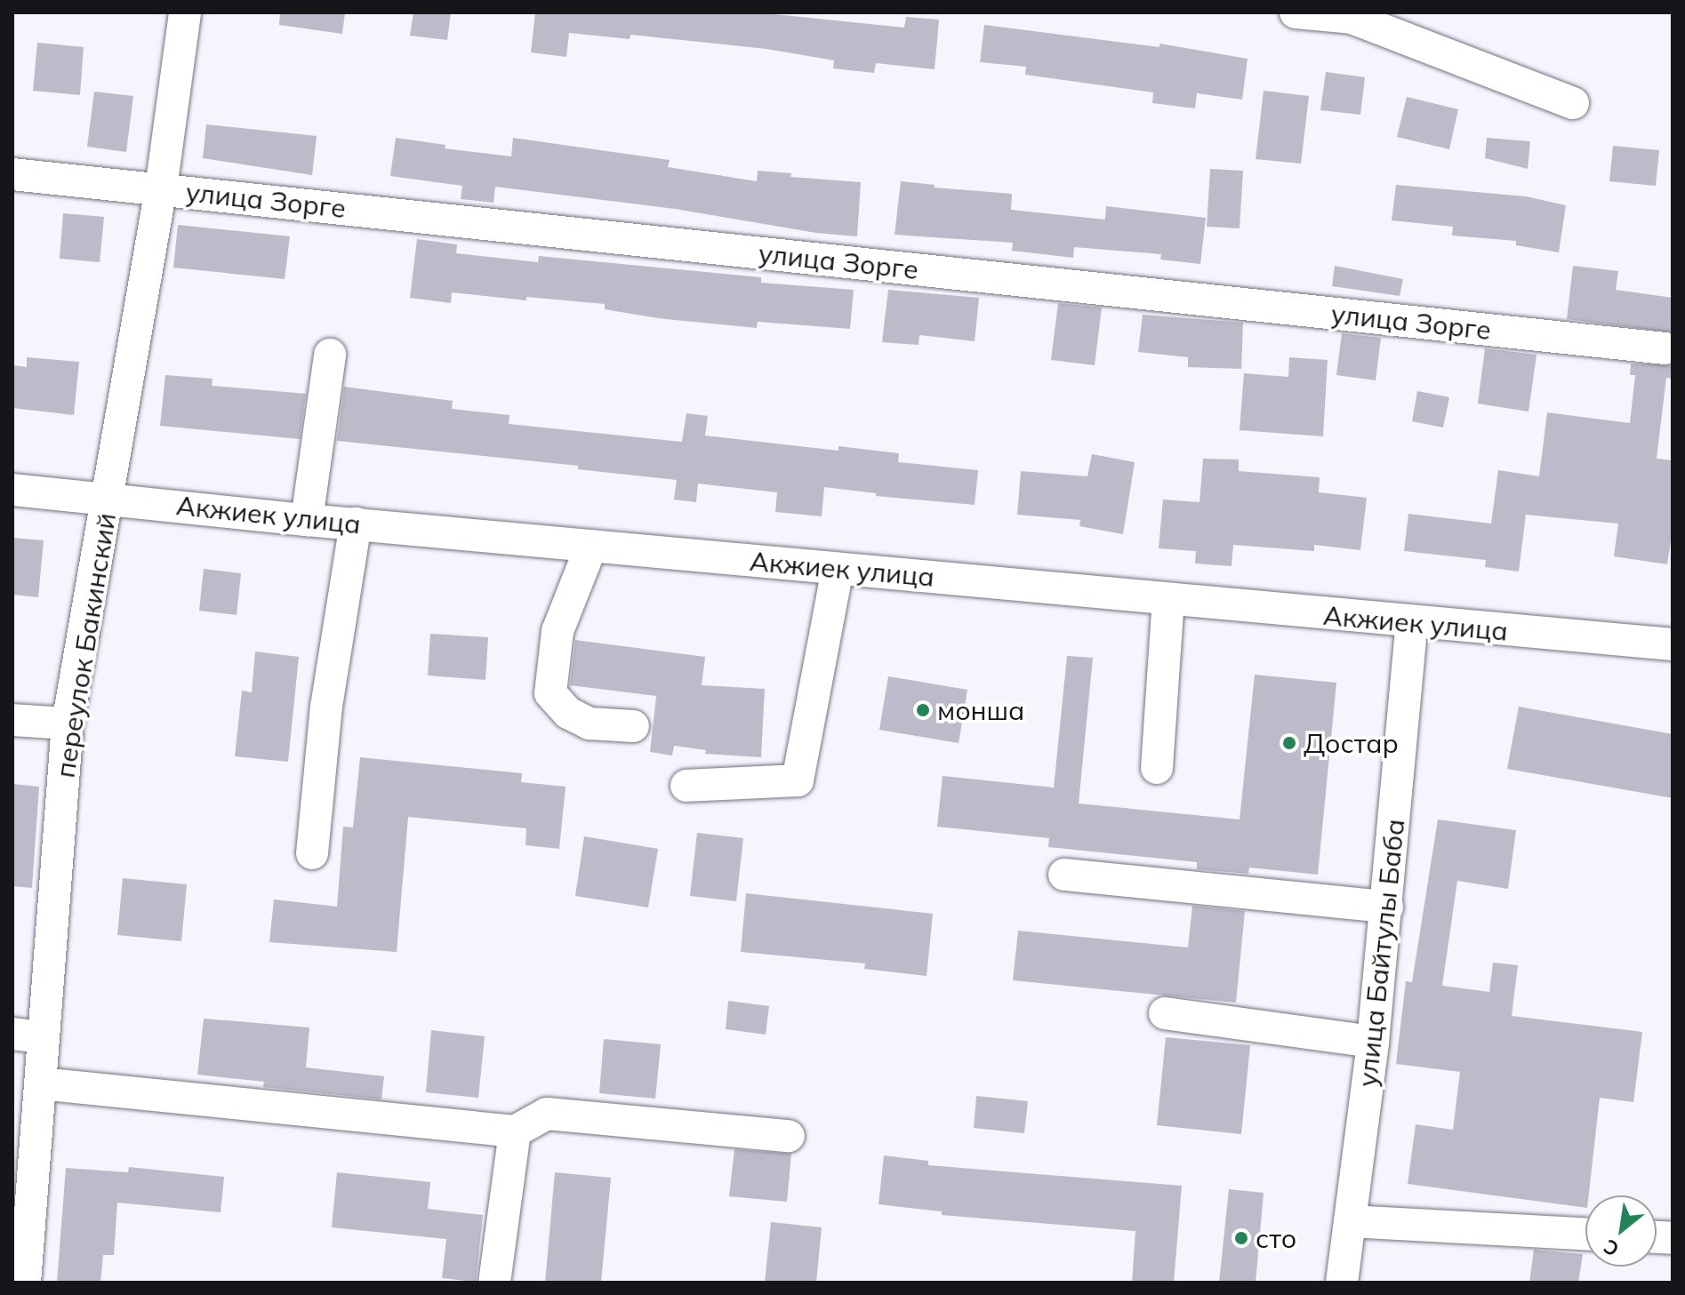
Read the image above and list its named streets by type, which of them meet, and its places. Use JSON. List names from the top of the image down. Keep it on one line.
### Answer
{"streets":{"street":["улица Зорге","Акжиек улица","переулок Бакинский","улица Байтулы Баба"]},"crossings":[["улица Зорге","переулок Бакинский"],["Акжиек улица","переулок Бакинский"],["Акжиек улица","улица Байтулы Баба"]],"places":["монша","Достар","сто"],"north":"bottom left"}
